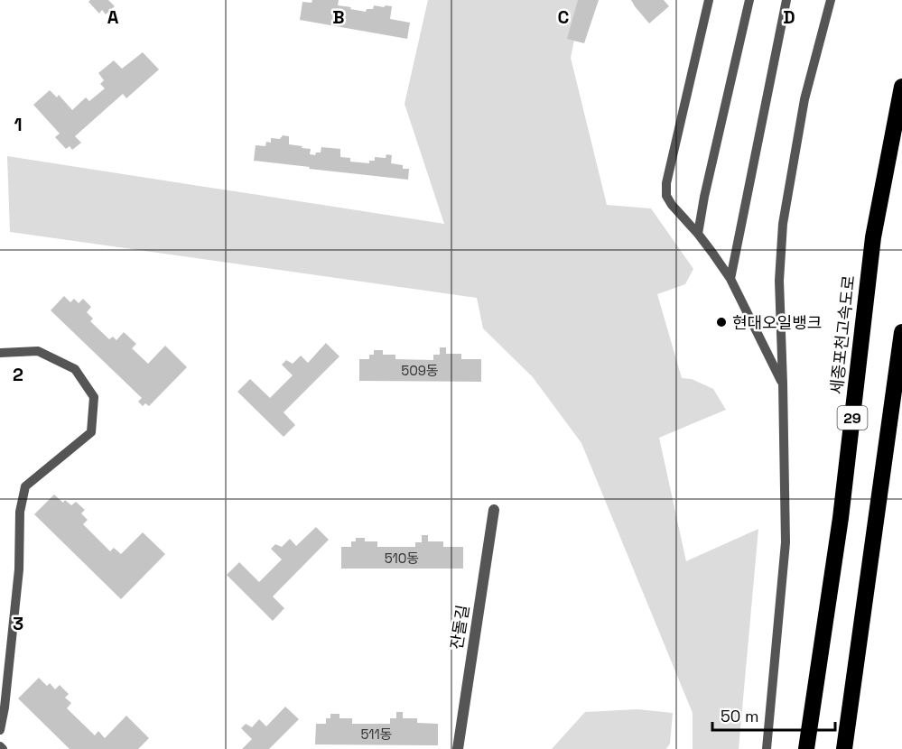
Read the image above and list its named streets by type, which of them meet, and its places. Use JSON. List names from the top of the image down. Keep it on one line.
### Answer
{"streets":{"highway":["세종포천고속도로","29"],"street":["잔돌길"]},"places":["현대오일뱅크"],"house_numbers":["509동","510동","511동"],"scale_bar":"50 m","grid":{"columns":["A","B","C","D"],"rows":["1","2","3"]}}
